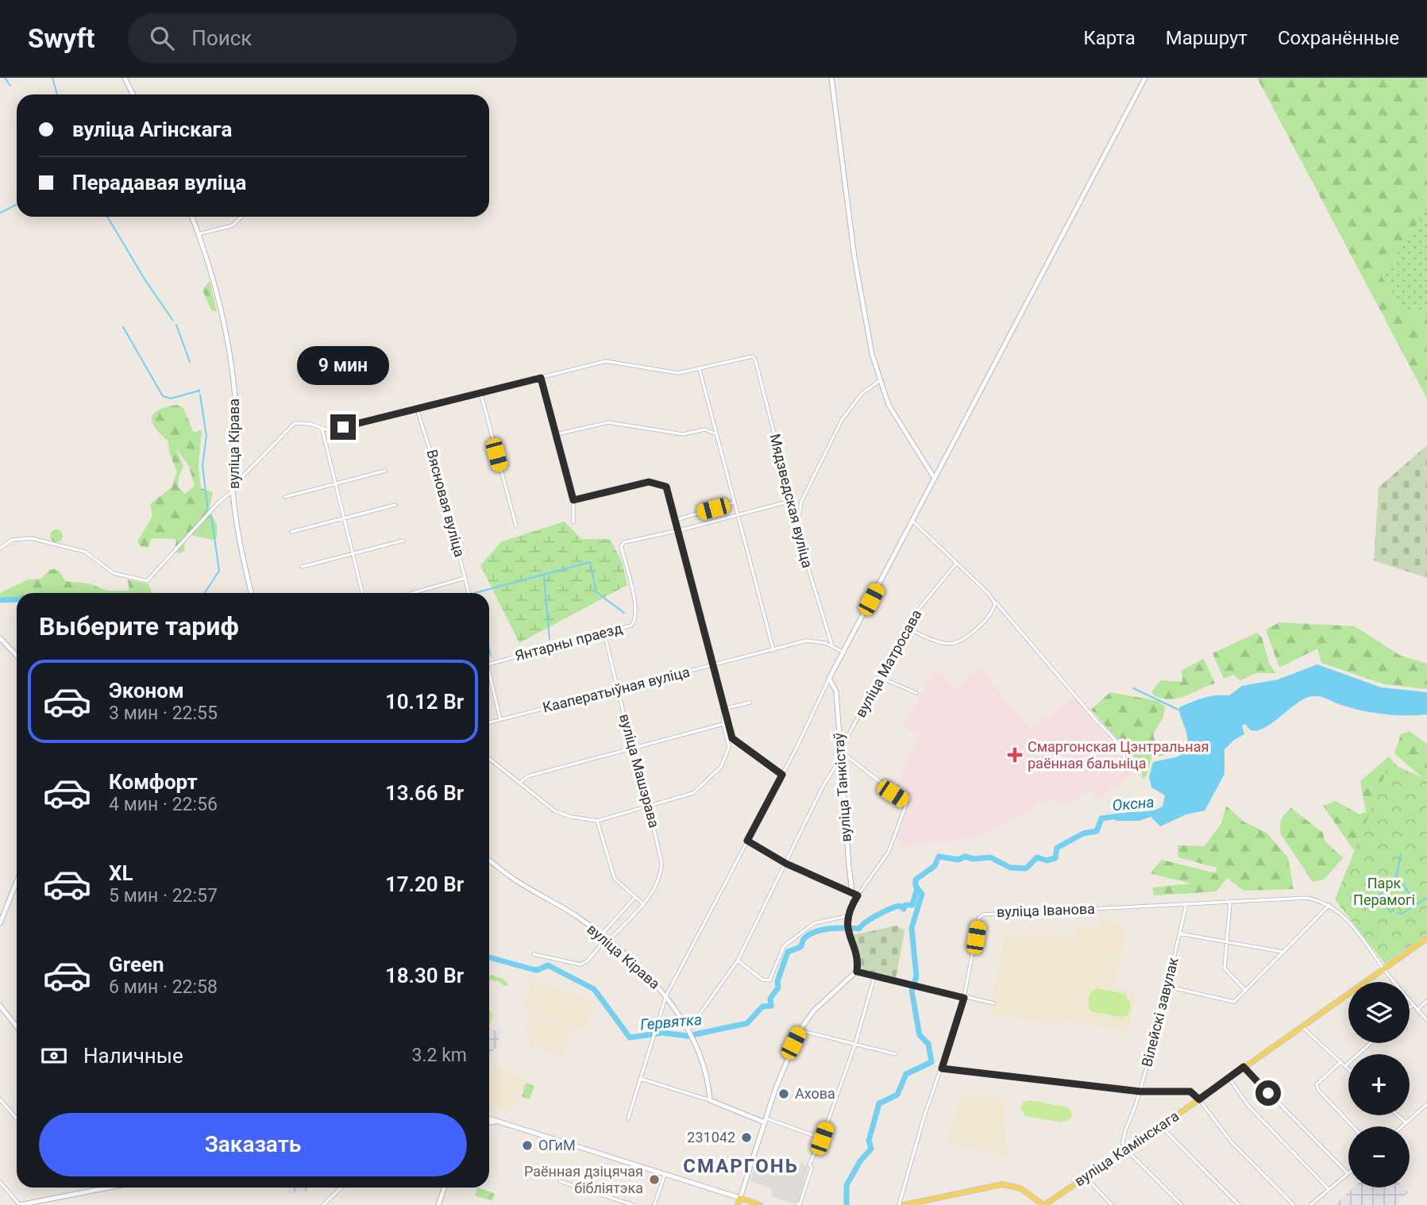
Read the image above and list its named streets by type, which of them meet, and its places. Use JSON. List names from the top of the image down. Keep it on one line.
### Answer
{"streets":{"main road":["вуліца Камінскага"],"street":["вуліца Кірава","Мядзведская вуліца","Вясновая вуліца","Янтарны праезд","вуліца Матросава","Кааператыўная вуліца","вуліца Машэрава","вуліца Танкістаў","вуліца Іванова","Вілейскі завулак"]},"crossings":[["вуліца Кірава","вуліца Матросава"],["вуліца Кірава","вуліца Машэрава"],["Мядзведская вуліца","Кааператыўная вуліца"],["Янтарны праезд","вуліца Машэрава"],["вуліца Матросава","вуліца Танкістаў"],["Кааператыўная вуліца","вуліца Машэрава"],["вуліца Іванова","Вілейскі завулак"],["вуліца Іванова","вуліца Камінскага"],["Вілейскі завулак","вуліца Камінскага"]],"districts":["СМАРГОНЬ"],"water":["Оксна","Гервятка"],"parks":["Парк Перамогі"],"places":{"health":["Смаргонская Цэнтральная раённая бальніца"],"other":["Ахова","231042","ОГиМ","Раённая дзіцячая бібліятэка"]},"page":{"header":"Swyft","search":"Поиск","nav":["Карта","Маршрут","Сохранённые"],"banner":["вуліца Агінскага","Перадавая вуліца"],"bubble":"9 мин","heading":"Выберите тариф","list":[{"name":"Эконом","note":"3 мин · 22:55","value":"10.12 Br"},{"name":"Комфорт","note":"4 мин · 22:56","value":"13.66 Br"},{"name":"XL","note":"5 мин · 22:57","value":"17.20 Br"},{"name":"Green","note":"6 мин · 22:58","value":"18.30 Br"}],"map_buttons":["+","−"],"pay":["Наличные","3.2 km"],"buttons":"Заказать"}}
